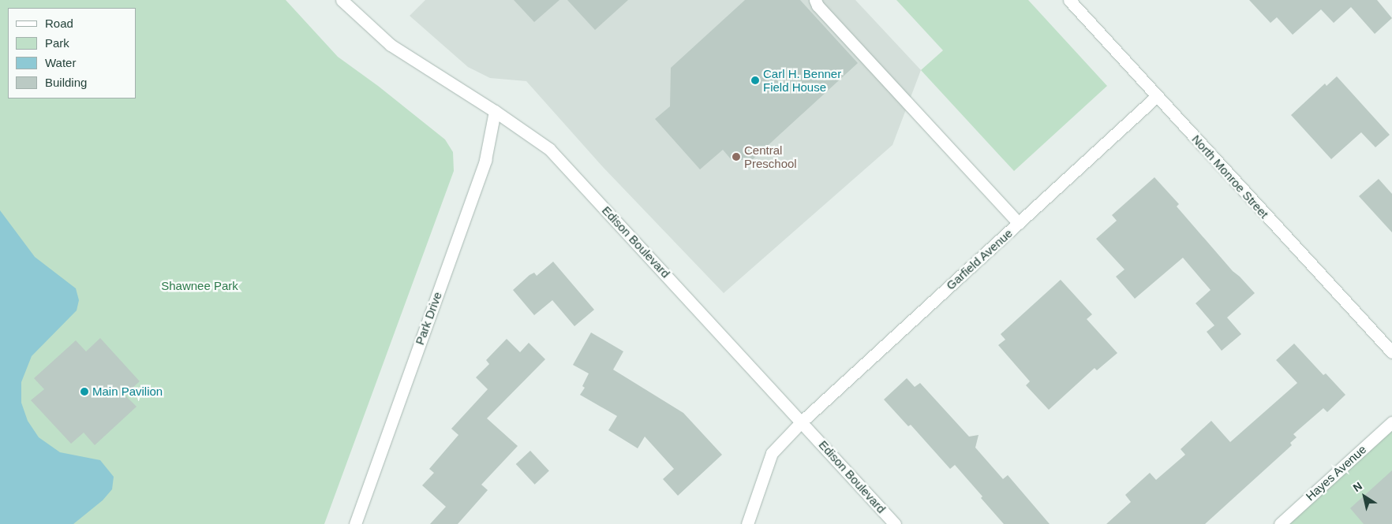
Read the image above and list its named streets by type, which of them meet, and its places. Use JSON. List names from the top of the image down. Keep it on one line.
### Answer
{"streets":{"street":["North Monroe Street","Edison Boulevard","Garfield Avenue","Park Drive","Hayes Avenue"]},"crossings":[["North Monroe Street","Garfield Avenue"],["Edison Boulevard","Garfield Avenue"],["Edison Boulevard","Park Drive"]],"parks":["Shawnee Park"],"places":["Carl H. Benner Field House","Central Preschool","Main Pavilion"],"legend":["Road","Park","Water","Building"],"north":"top left"}
